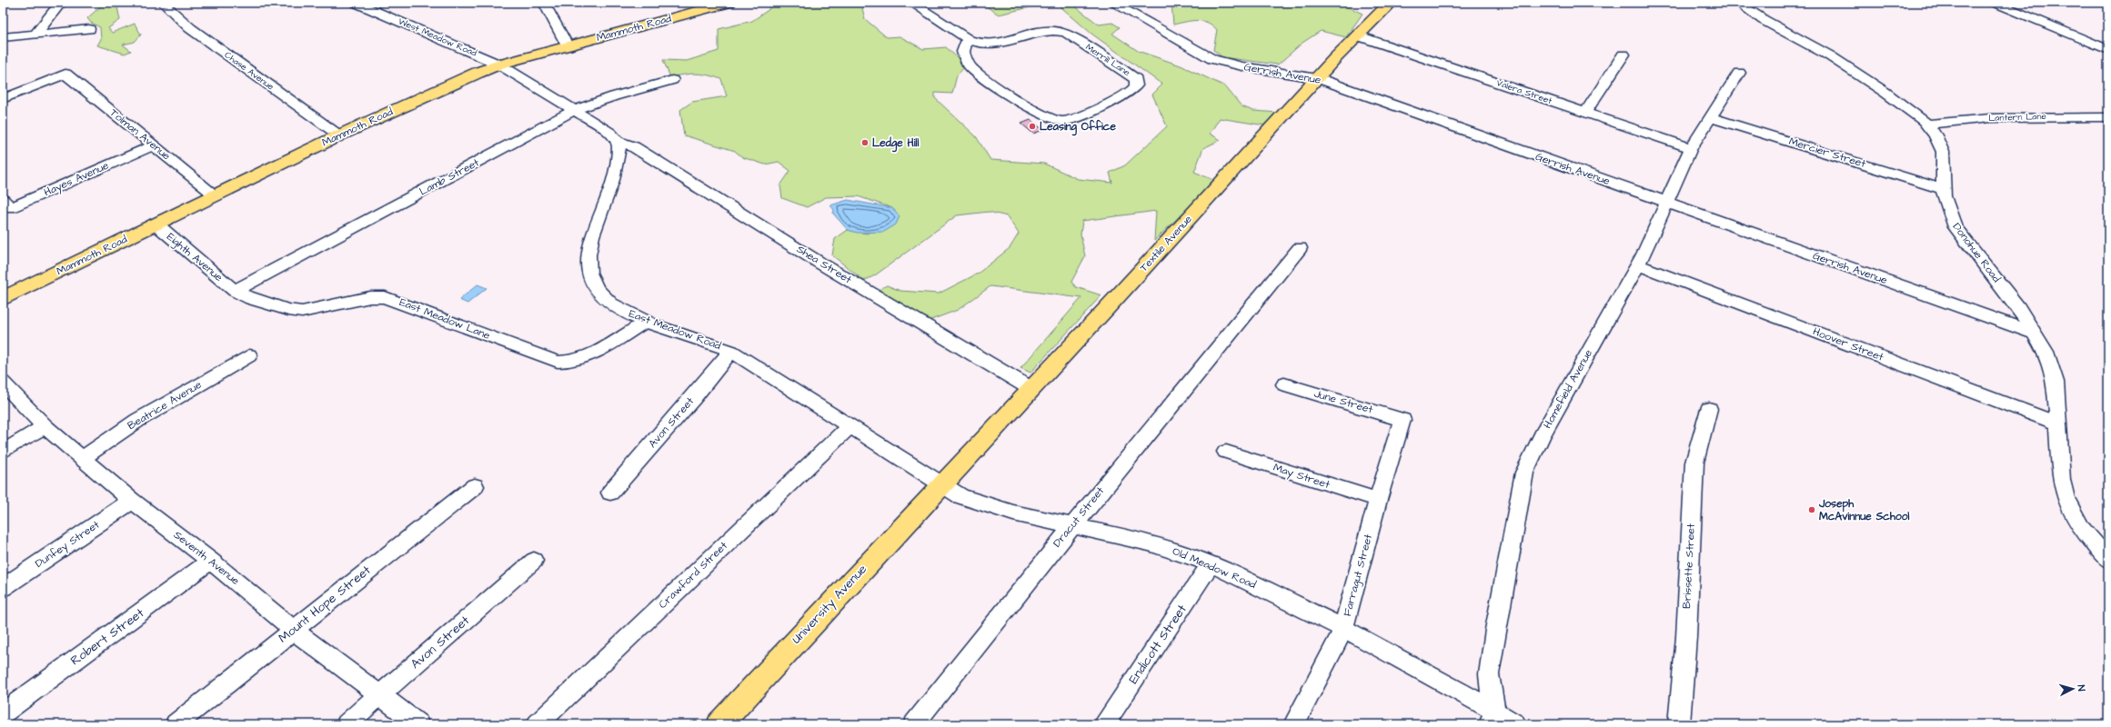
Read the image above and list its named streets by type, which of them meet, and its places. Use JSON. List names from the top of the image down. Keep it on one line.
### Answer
{"streets":{"main road":["Mammoth Road","Textile Avenue","University Avenue"],"street":["West Meadow Road","Merrill Lane","Chase Avenue","Gerrish Avenue","Valera Street","Lantern Lane","Tolman Avenue","Mercier Street","Lamb Street","Hayes Avenue","Donohue Road","Eighth Avenue","Shea Street","East Meadow Lane","East Meadow Road","Hoover Street","Homefield Avenue","June Street","Beatrice Avenue","Avon Street","May Street","Dracut Street","Dunfey Street","Seventh Avenue","Brissette Street","Old Meadow Road","Crawford Street","Farragut Street","Mount Hope Street","Robert Street","Endicott Street"]},"crossings":[["Mammoth Road","West Meadow Road"],["Mammoth Road","Chase Avenue"],["Mammoth Road","Tolman Avenue"],["Mammoth Road","Eighth Avenue"],["Gerrish Avenue","Textile Avenue"],["Gerrish Avenue","Donohue Road"],["Gerrish Avenue","Homefield Avenue"],["Valera Street","Textile Avenue"],["Valera Street","Homefield Avenue"],["Lantern Lane","Donohue Road"],["Tolman Avenue","Hayes Avenue"],["Mercier Street","Donohue Road"],["Mercier Street","Homefield Avenue"],["Lamb Street","Eighth Avenue"],["Lamb Street","East Meadow Lane"],["Textile Avenue","Shea Street"],["Textile Avenue","Old Meadow Road"],["Textile Avenue","University Avenue"],["Donohue Road","Hoover Street"],["Eighth Avenue","East Meadow Lane"],["Shea Street","East Meadow Road"],["East Meadow Lane","East Meadow Road"],["East Meadow Road","Avon Street"],["East Meadow Road","Old Meadow Road"],["East Meadow Road","Crawford Street"],["Hoover Street","Homefield Avenue"],["Homefield Avenue","Old Meadow Road"],["June Street","Farragut Street"],["Beatrice Avenue","Seventh Avenue"],["Avon Street","Seventh Avenue"],["May Street","Farragut Street"],["Dracut Street","Old Meadow Road"],["Dunfey Street","Seventh Avenue"],["Seventh Avenue","Mount Hope Street"],["Seventh Avenue","Robert Street"],["Old Meadow Road","Farragut Street"],["Old Meadow Road","University Avenue"],["Old Meadow Road","Endicott Street"]],"places":["Leasing Office","Ledge Hill","Joseph McAvinnue School"],"north":"right"}
